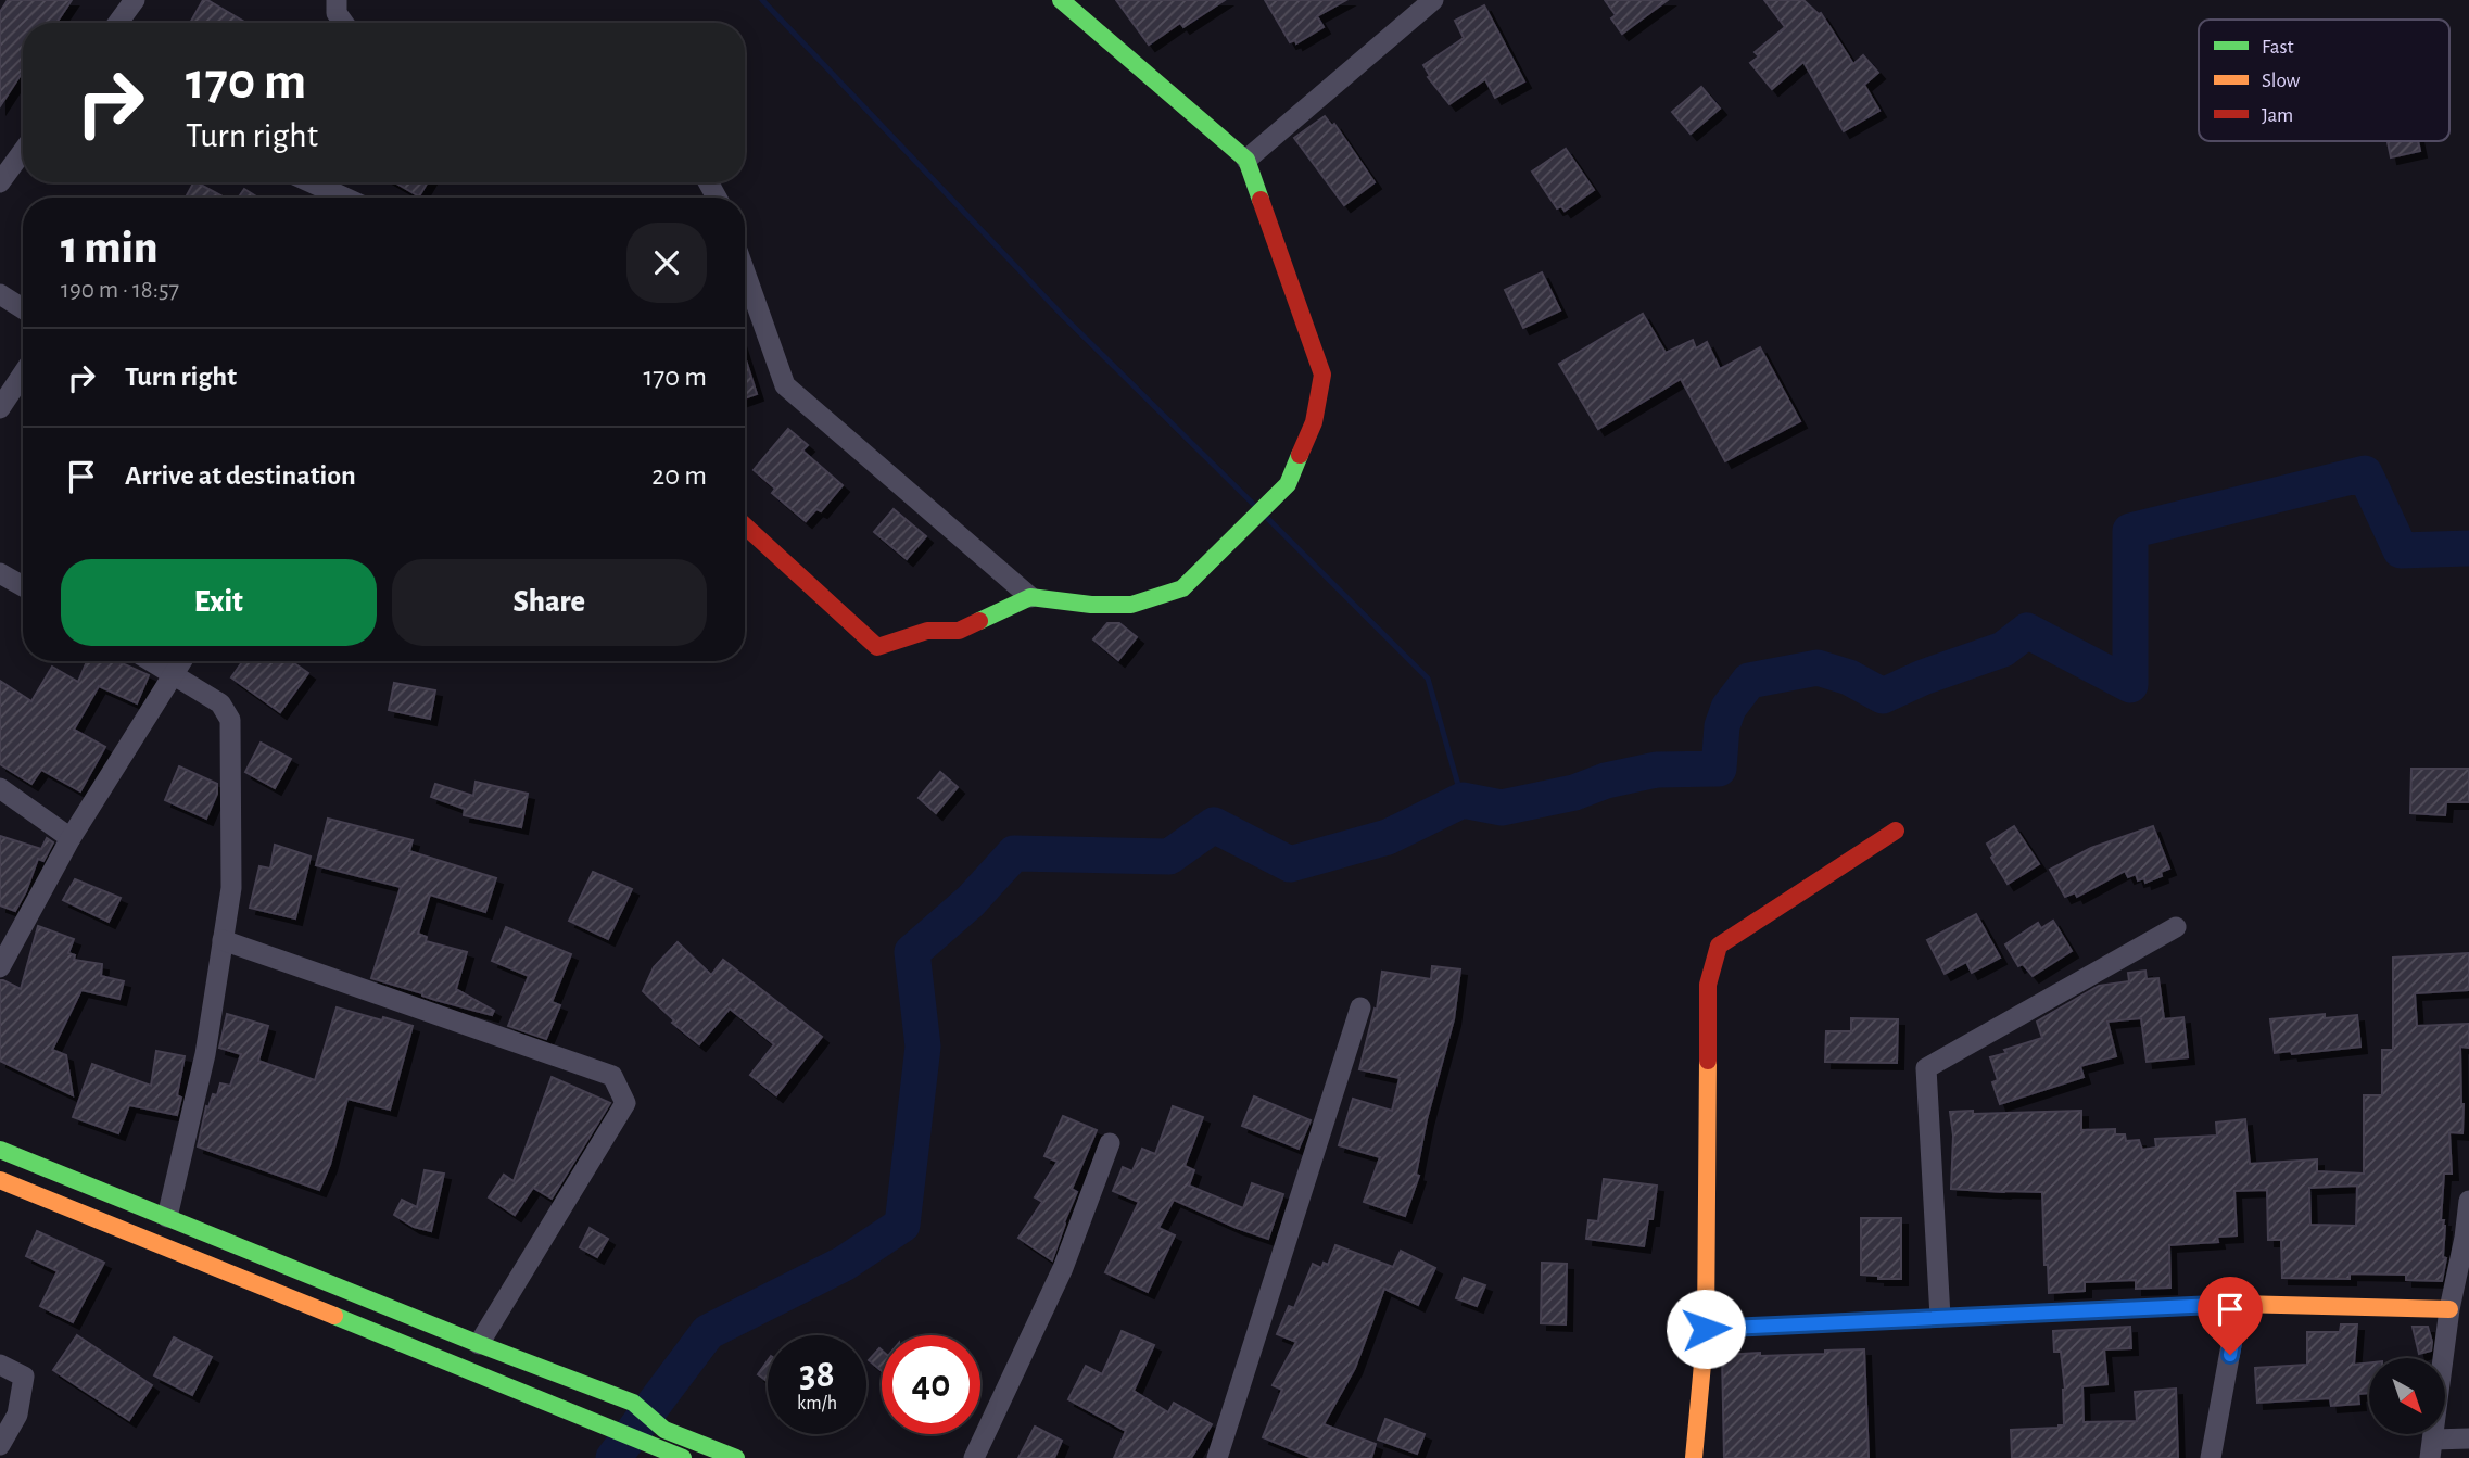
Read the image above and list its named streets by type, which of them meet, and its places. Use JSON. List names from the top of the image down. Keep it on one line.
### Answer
{"legend":["Fast","Slow","Jam"],"north":"bottom right","page":{"turn":["170 m","Turn right"],"heading":["1 min","190 m · 18:57"],"list":[{"name":"Turn right","value":"170 m"},{"name":"Arrive at destination","value":"20 m"}],"buttons":["Exit","Share"],"speed":"38 km/h","limit":"40"}}
